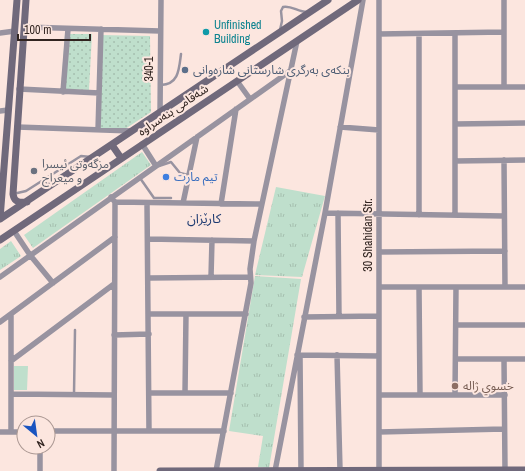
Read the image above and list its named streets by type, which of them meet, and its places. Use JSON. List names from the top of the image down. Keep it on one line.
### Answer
{"streets":{"main road":["شەقامی بنەسراوە"],"street":["340-1","30 Shahidan Str."]},"crossings":[["340-1","شەقامی بنەسراوە"]],"districts":["کارێزان"],"places":["Unfinished Building","بنكەی بەرگری شارستانی شارەوانی","مزگەوتی ئیسرا و میعراج","تيم مارت","خسوي ژاله"],"scale_bar":"100 m","north":"bottom right"}
